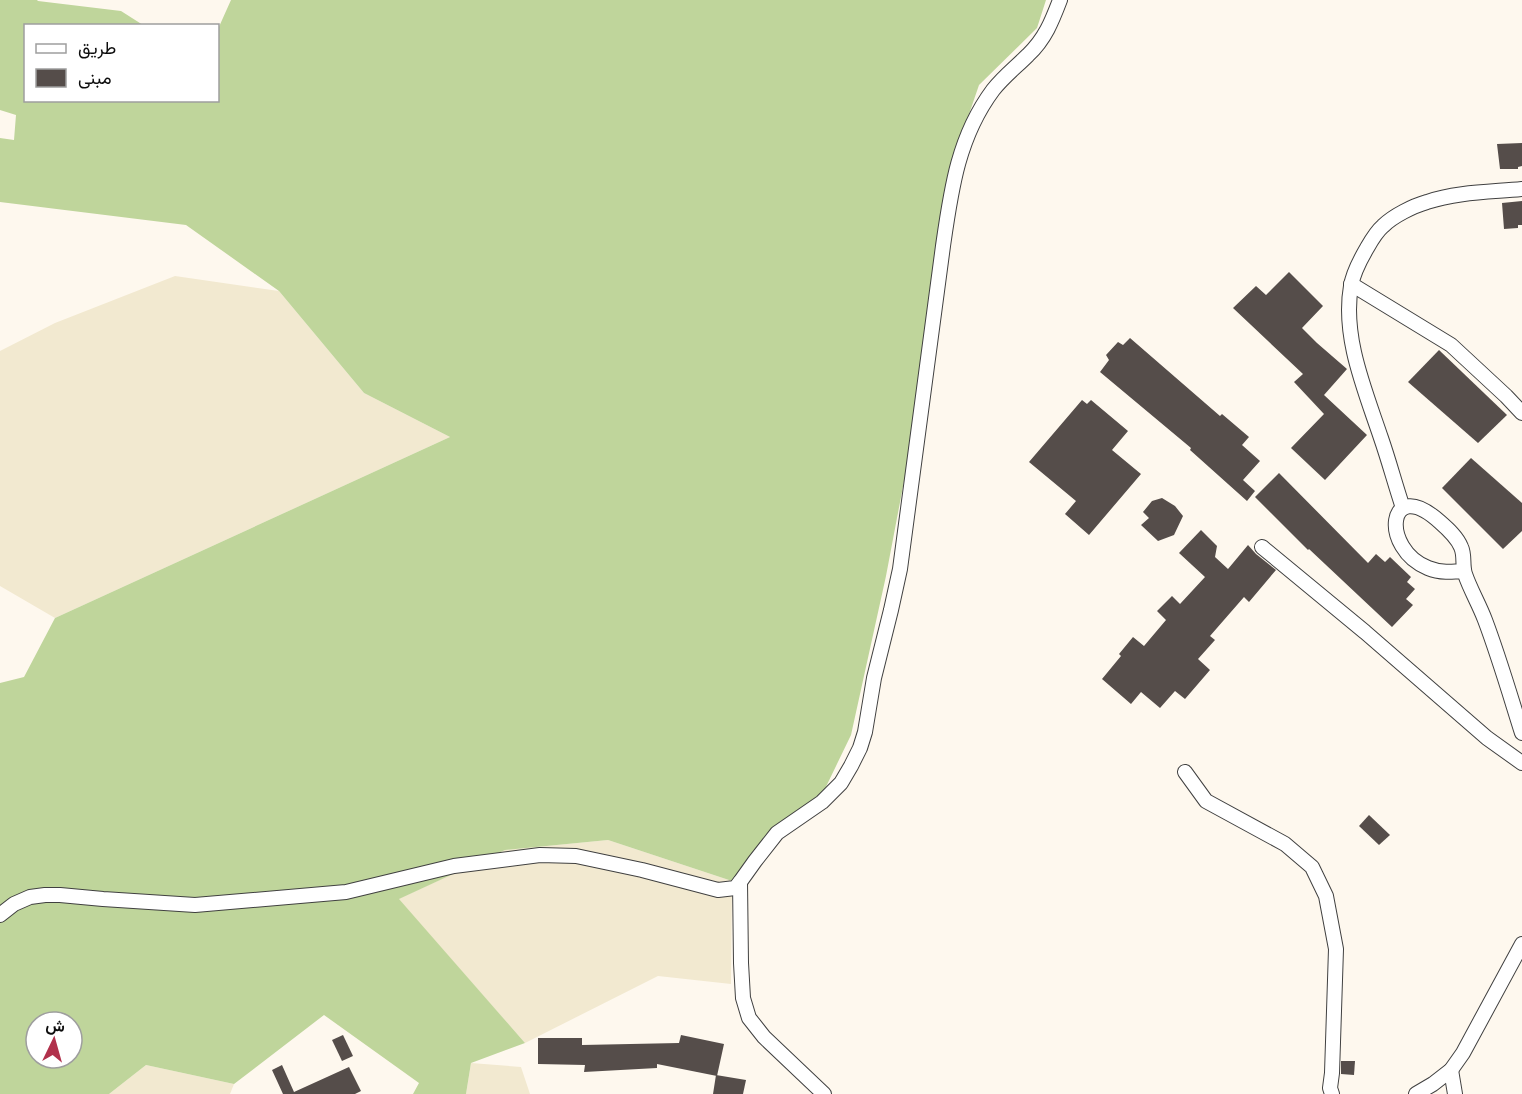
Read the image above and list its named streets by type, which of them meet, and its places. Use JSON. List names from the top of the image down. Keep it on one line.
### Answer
{"legend":["طريق","مبنى"],"north":"top"}
